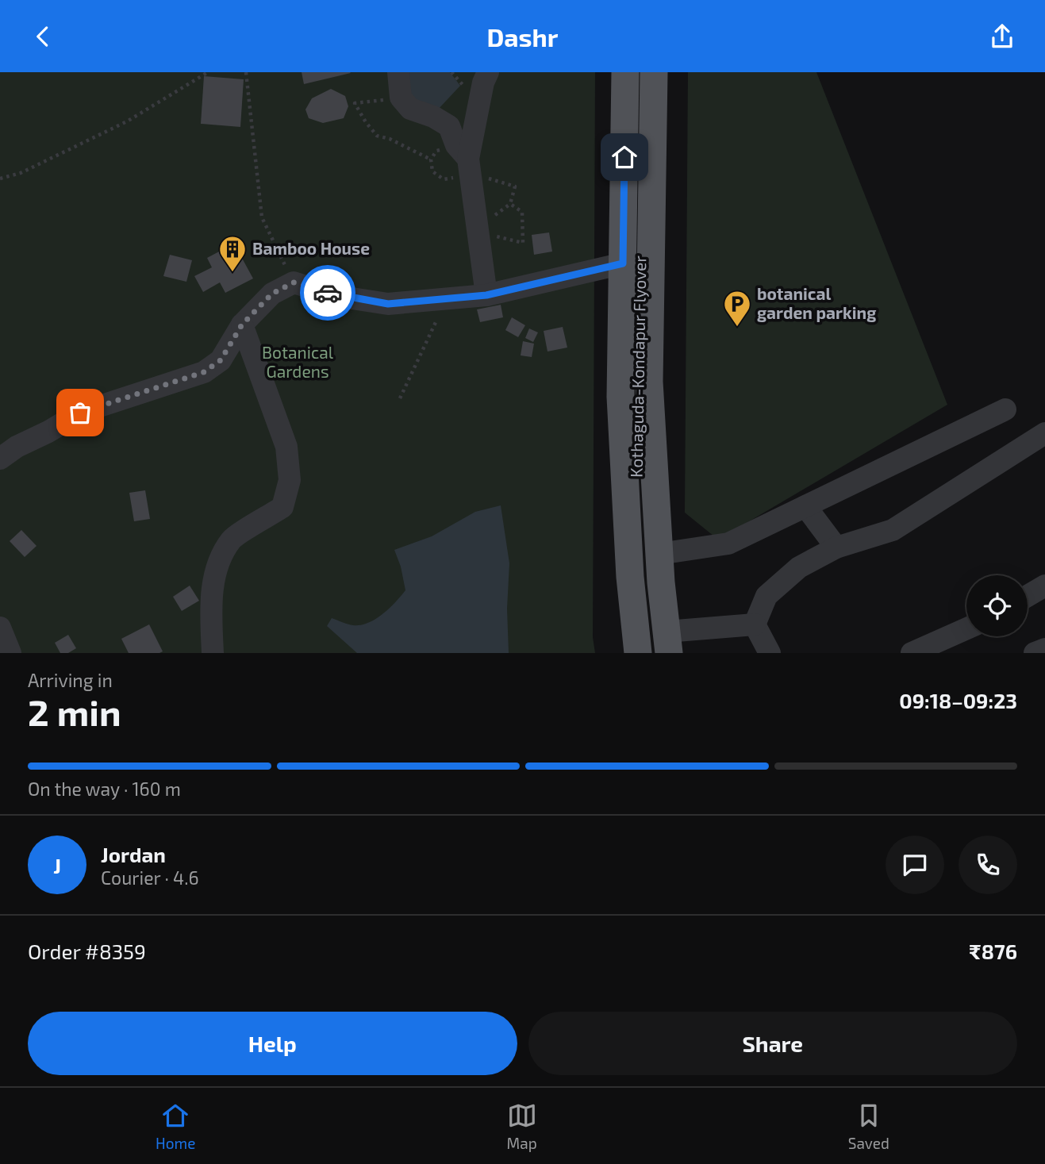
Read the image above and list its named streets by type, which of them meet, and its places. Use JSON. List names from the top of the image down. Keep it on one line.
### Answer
{"streets":{"main road":["Kothaguda-Kondapur Flyover"]},"parks":["Botanical Gardens"],"places":{"building":["Bamboo House"],"parking":["botanical garden parking"]},"page":{"header":"Dashr","heading":["2 min","Arriving in","09:18–09:23"],"panel":["Jordan","Courier · 4.6","Order #8359","₹876"],"bar":"On the way · 160 m","round":"J","buttons":["Help","Share"],"tabs":["Home","Map","Saved"]}}
